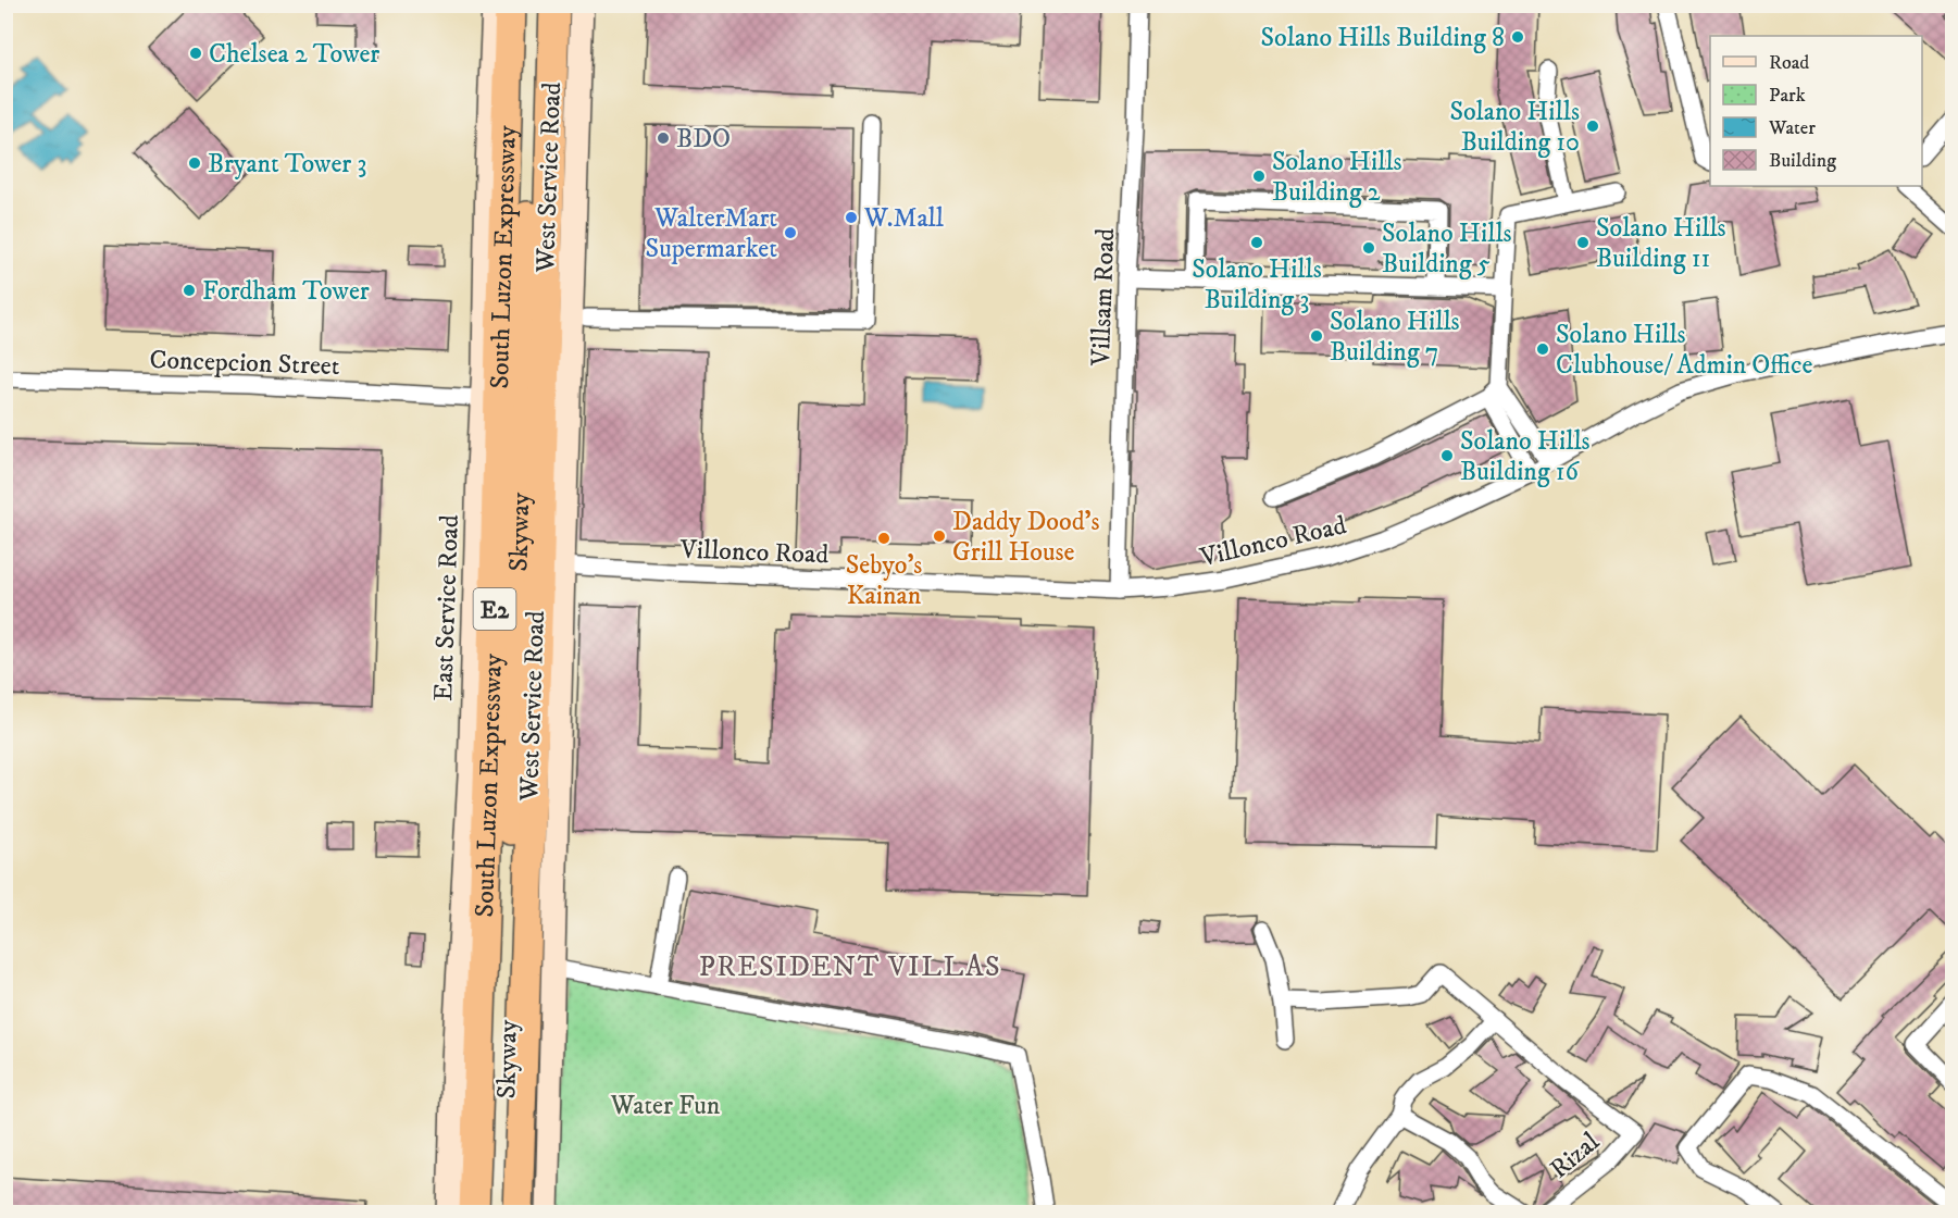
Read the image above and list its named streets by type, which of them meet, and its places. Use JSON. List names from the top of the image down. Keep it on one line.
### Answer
{"streets":{"highway":["South Luzon Expressway","Skyway","E2"],"main road":["West Service Road","East Service Road"],"street":["Villsam Road","Concepcion Street","Villonco Road","Rizal"]},"crossings":[["West Service Road","Villonco Road"],["South Luzon Expressway","Skyway"],["Villsam Road","Villonco Road"],["Concepcion Street","East Service Road"]],"districts":["PRESIDENT VILLAS"],"parks":["Water Fun"],"places":["Solano Hills Building 8","Chelsea 2 Tower","Solano Hills Building 10","BDO","Bryant Tower 3","Solano Hills Building 2","W.Mall","WalterMart Supermarket","Solano Hills Building 3","Solano Hills Building 11","Solano Hills Building 5","Fordham Tower","Solano Hills Building 7","Solano Hills Clubhouse/ Admin Office","Solano Hills Building 16","Daddy Dood’s Grill House","Sebyo’s Kainan"],"legend":["Road","Park","Water","Building"]}
